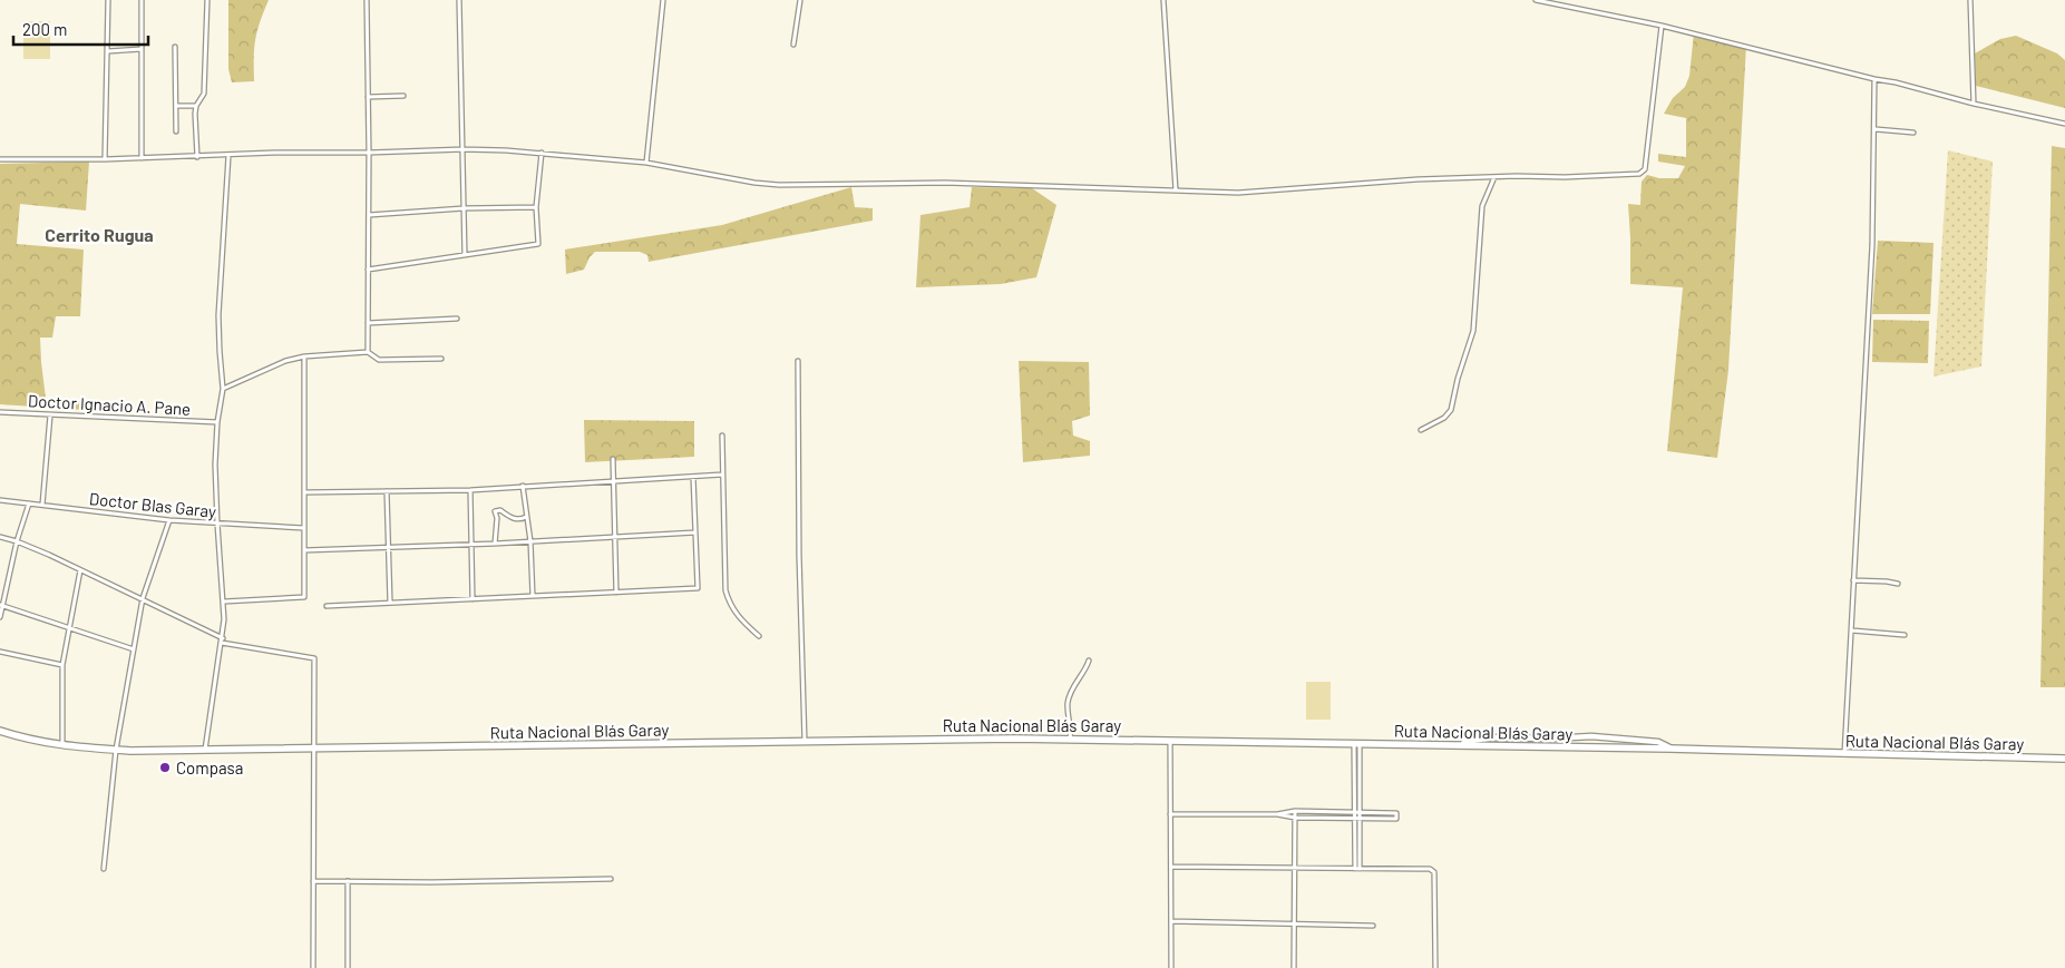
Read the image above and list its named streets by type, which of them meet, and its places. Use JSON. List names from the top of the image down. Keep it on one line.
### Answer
{"streets":{"highway":["Ruta Nacional Blás Garay"],"street":["Doctor Ignacio A. Pane","Doctor Blas Garay"]},"districts":["Cerrito Rugua"],"places":["Compasa"],"scale_bar":"200 m"}
